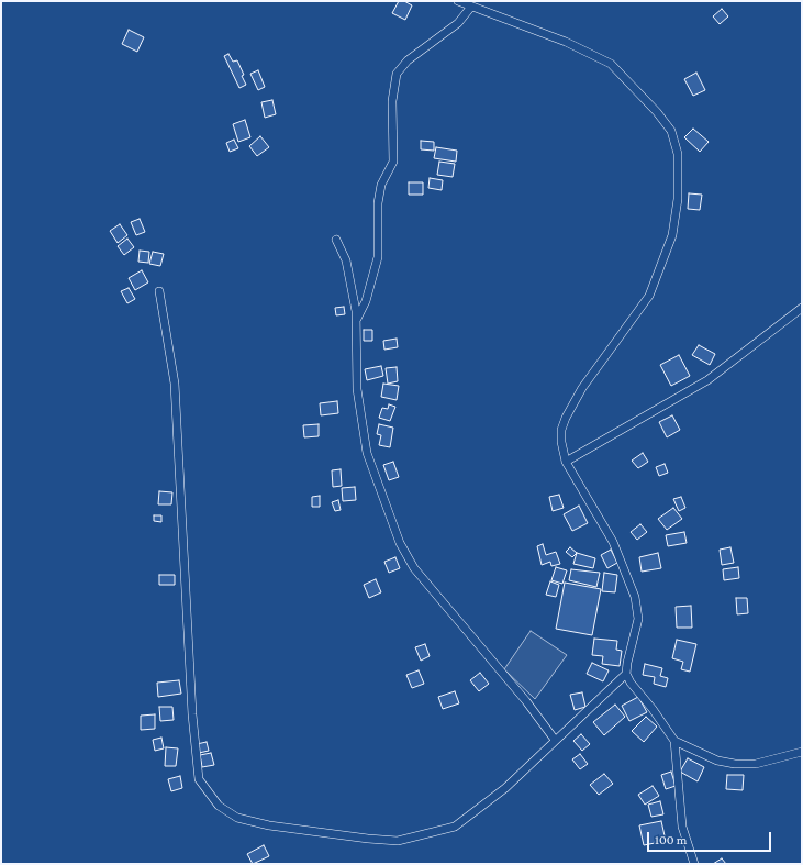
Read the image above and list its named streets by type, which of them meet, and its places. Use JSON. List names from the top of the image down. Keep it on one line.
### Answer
{"scale_bar":"100 m"}
